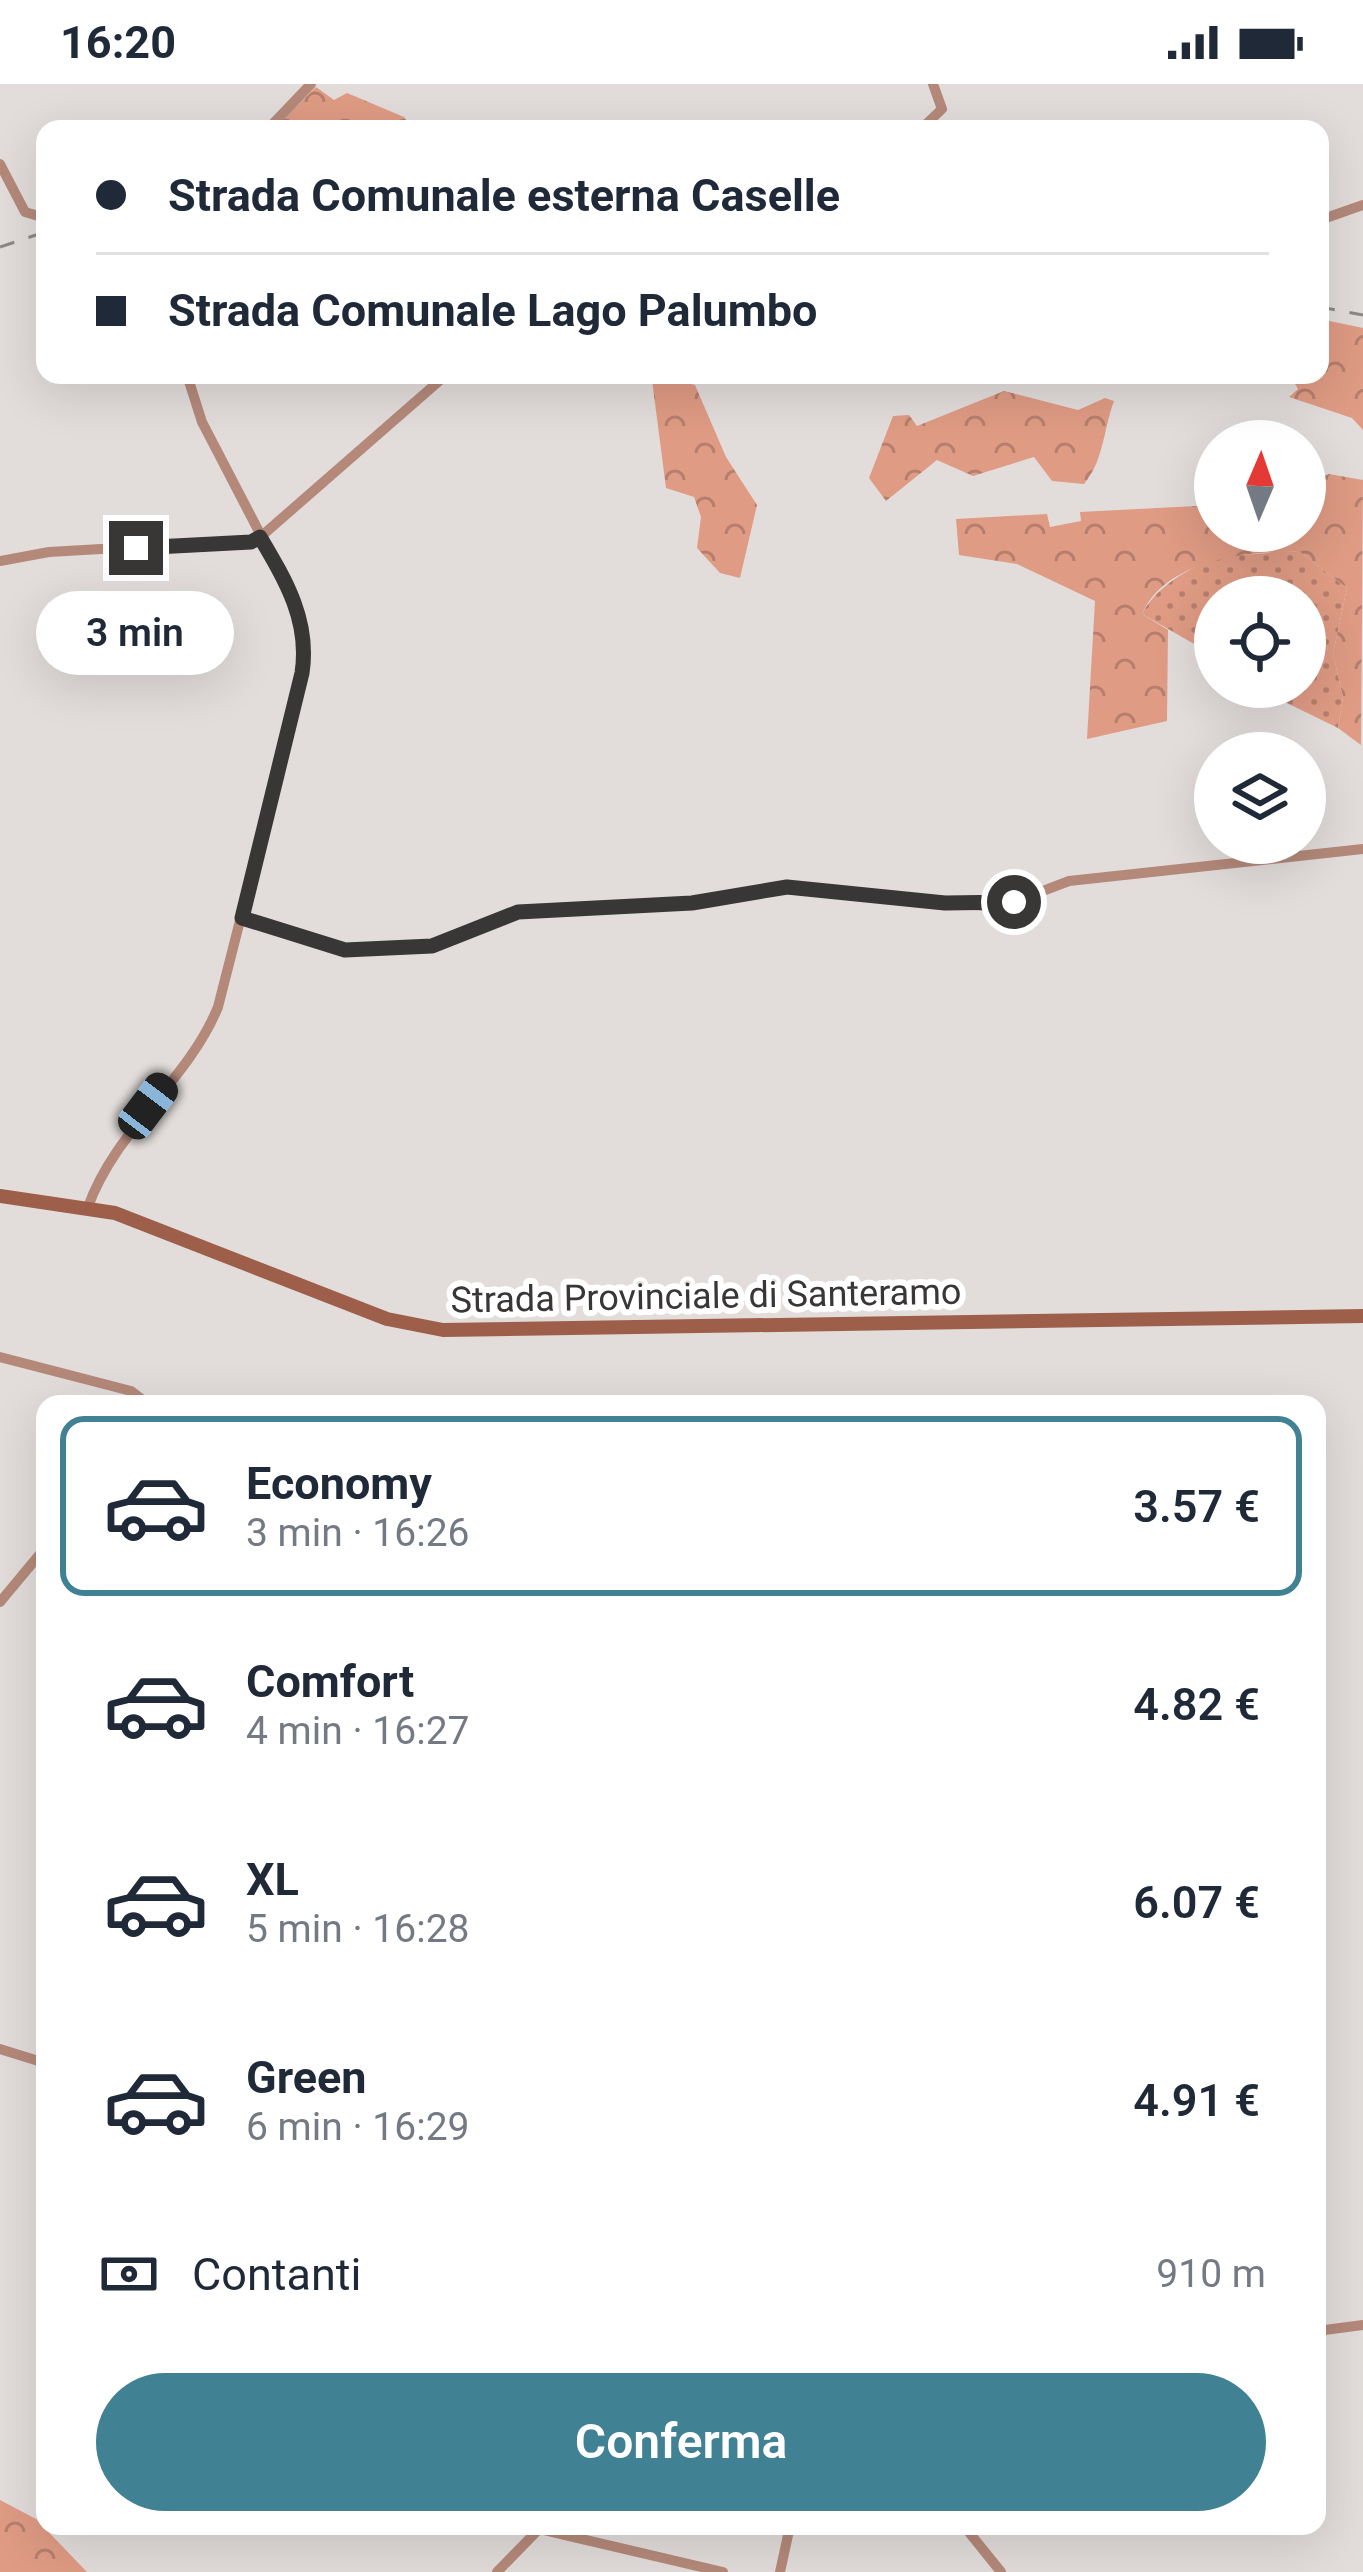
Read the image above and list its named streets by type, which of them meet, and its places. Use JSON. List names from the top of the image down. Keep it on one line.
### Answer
{"streets":{"main road":["Strada Provinciale di Santeramo"]},"north":"top","page":{"status":"16:20","banner":["Strada Comunale esterna Caselle","Strada Comunale Lago Palumbo"],"bubble":"3 min","list":[{"name":"Economy","note":"3 min · 16:26","value":"3.57 €"},{"name":"Comfort","note":"4 min · 16:27","value":"4.82 €"},{"name":"XL","note":"5 min · 16:28","value":"6.07 €"},{"name":"Green","note":"6 min · 16:29","value":"4.91 €"}],"pay":["Contanti","910 m"],"buttons":"Conferma"}}
